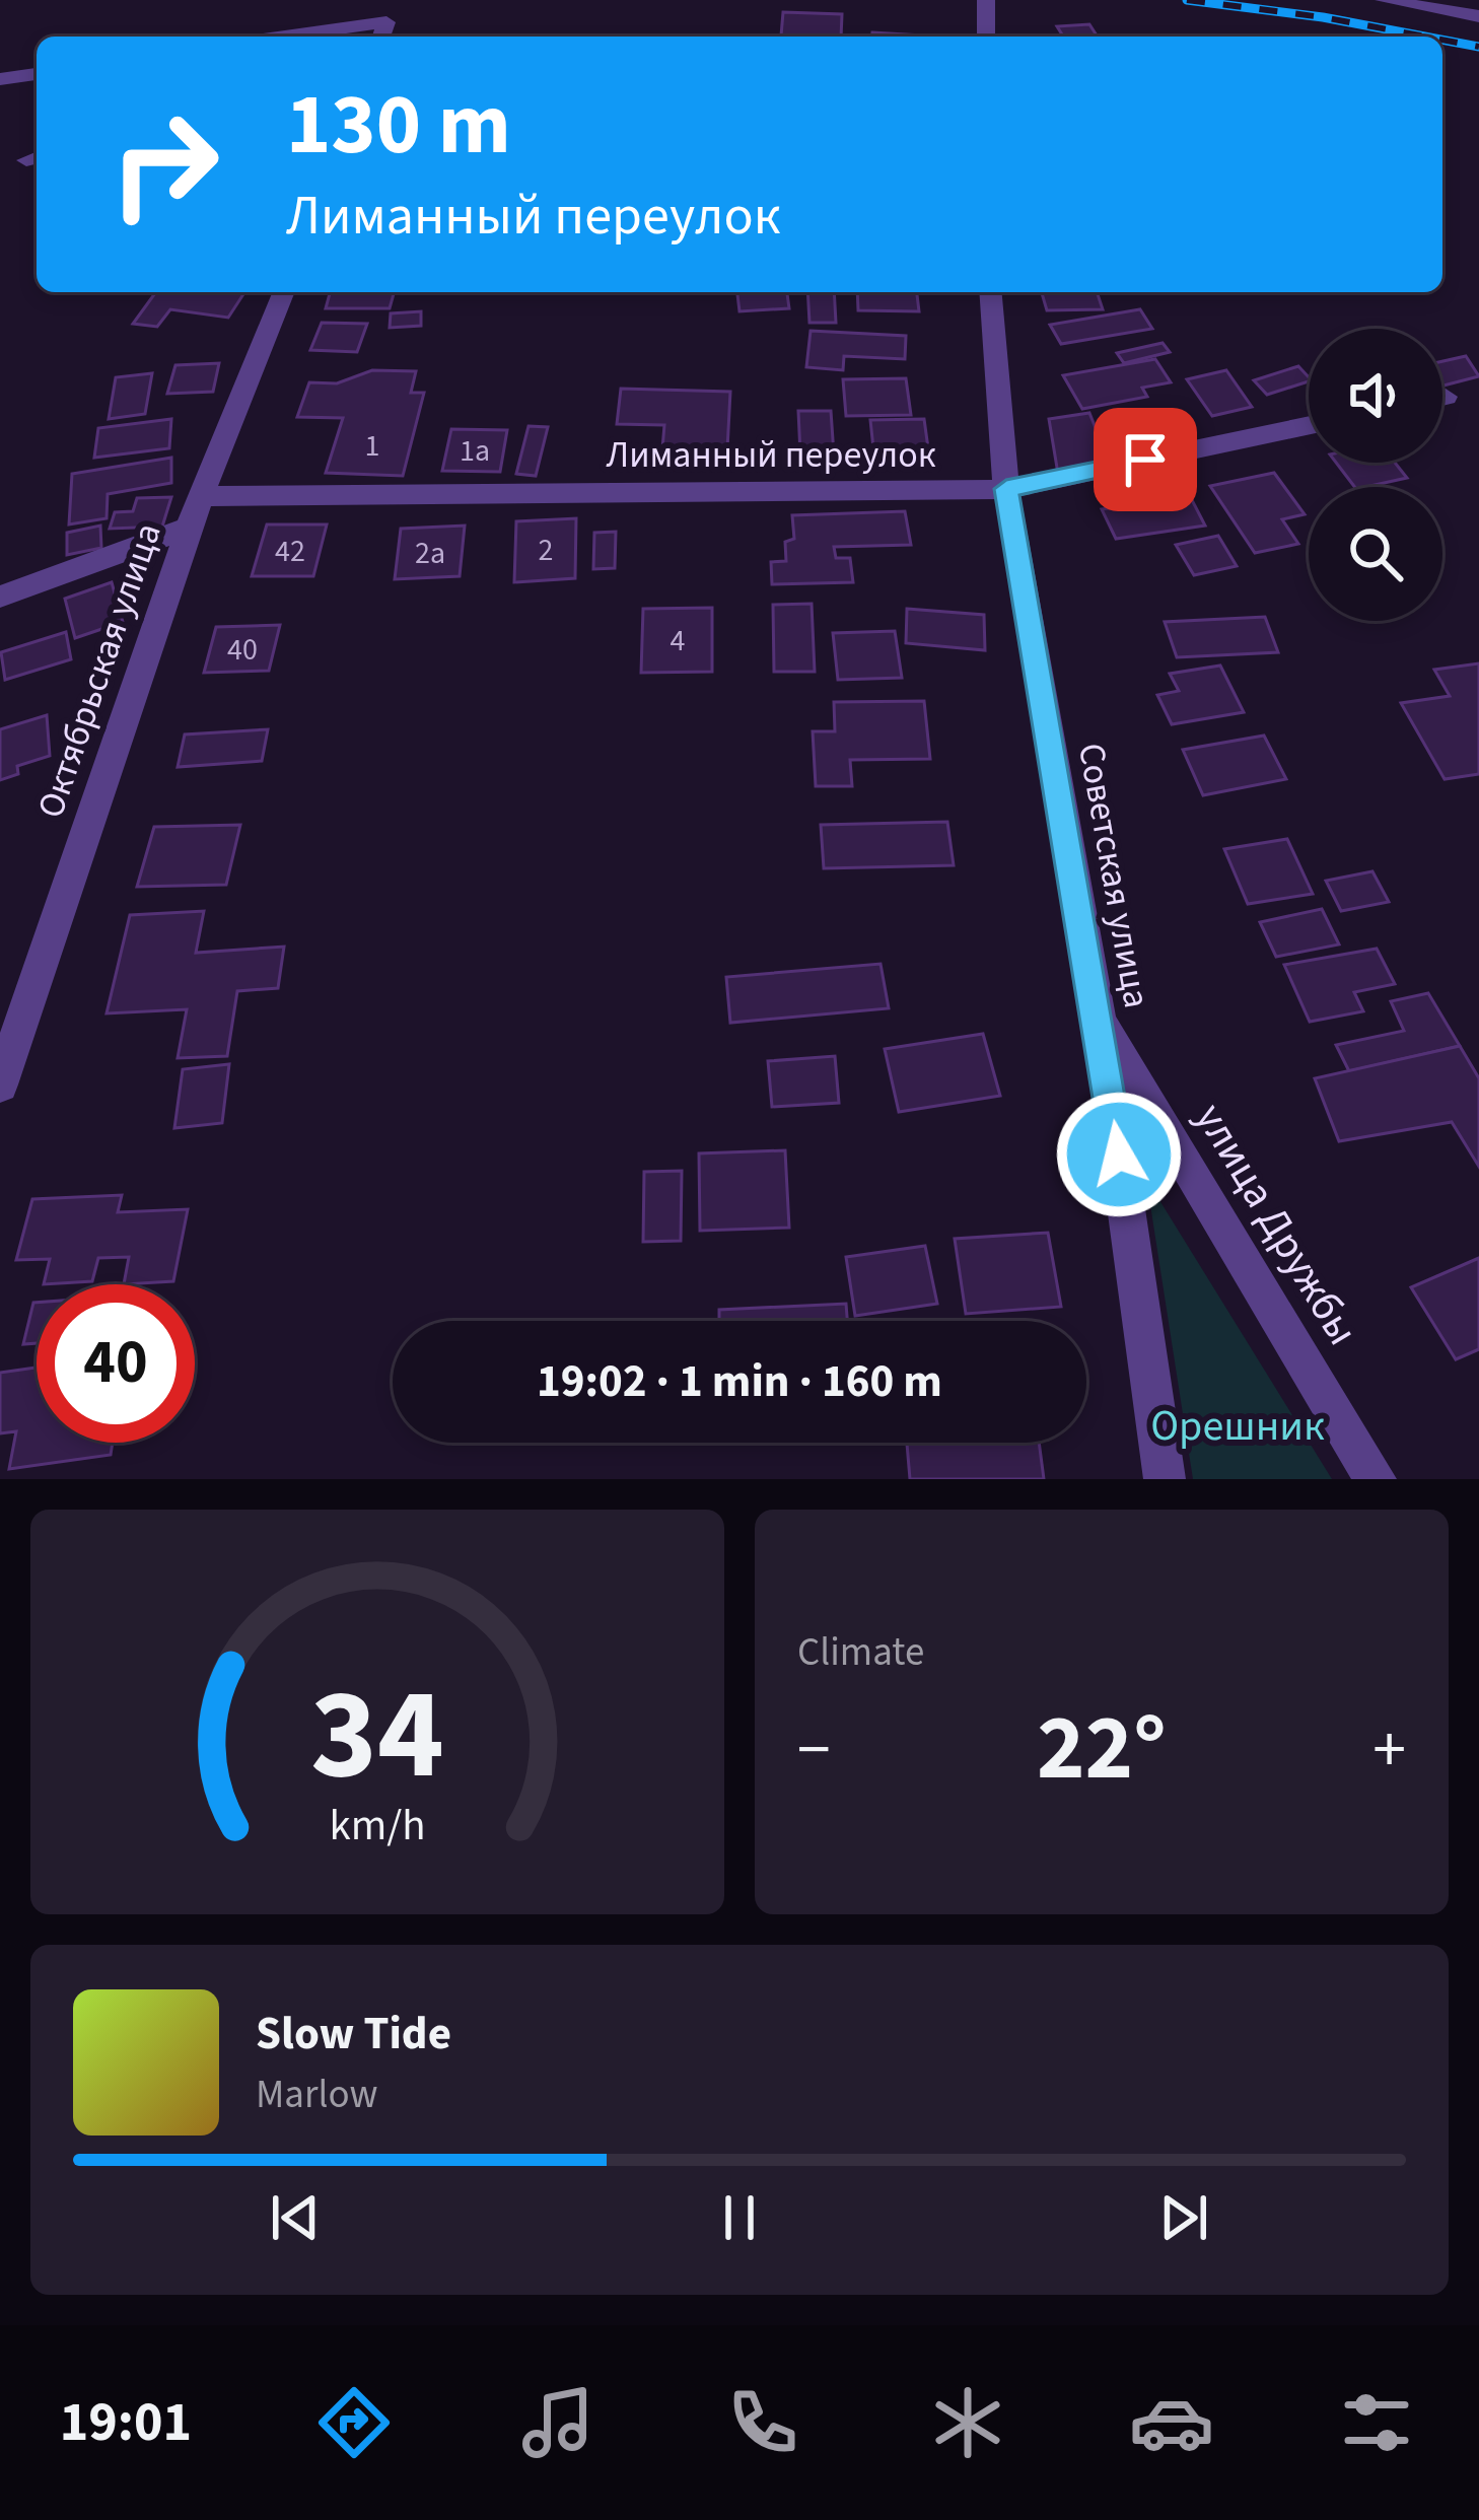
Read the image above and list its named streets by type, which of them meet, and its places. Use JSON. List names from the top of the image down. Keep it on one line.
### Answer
{"streets":{"street":["Лиманный переулок","Октябрьская улица","Советская улица","улица Дружбы"]},"crossings":[["Лиманный переулок","Октябрьская улица"],["Лиманный переулок","Советская улица"],["Советская улица","улица Дружбы"]],"parks":["Орешник"],"house_numbers":["1","1а","2","42","2а","4","40"],"page":{"turn":["130 m","Лиманный переулок"],"limit":"40","trip":"19:02 · 1 min · 160 m","tile":"Climate","heat":["−","22°","+"],"song":["Slow Tide","Marlow"],"tabs":"19:01","gauge":["34","km/h"]}}
